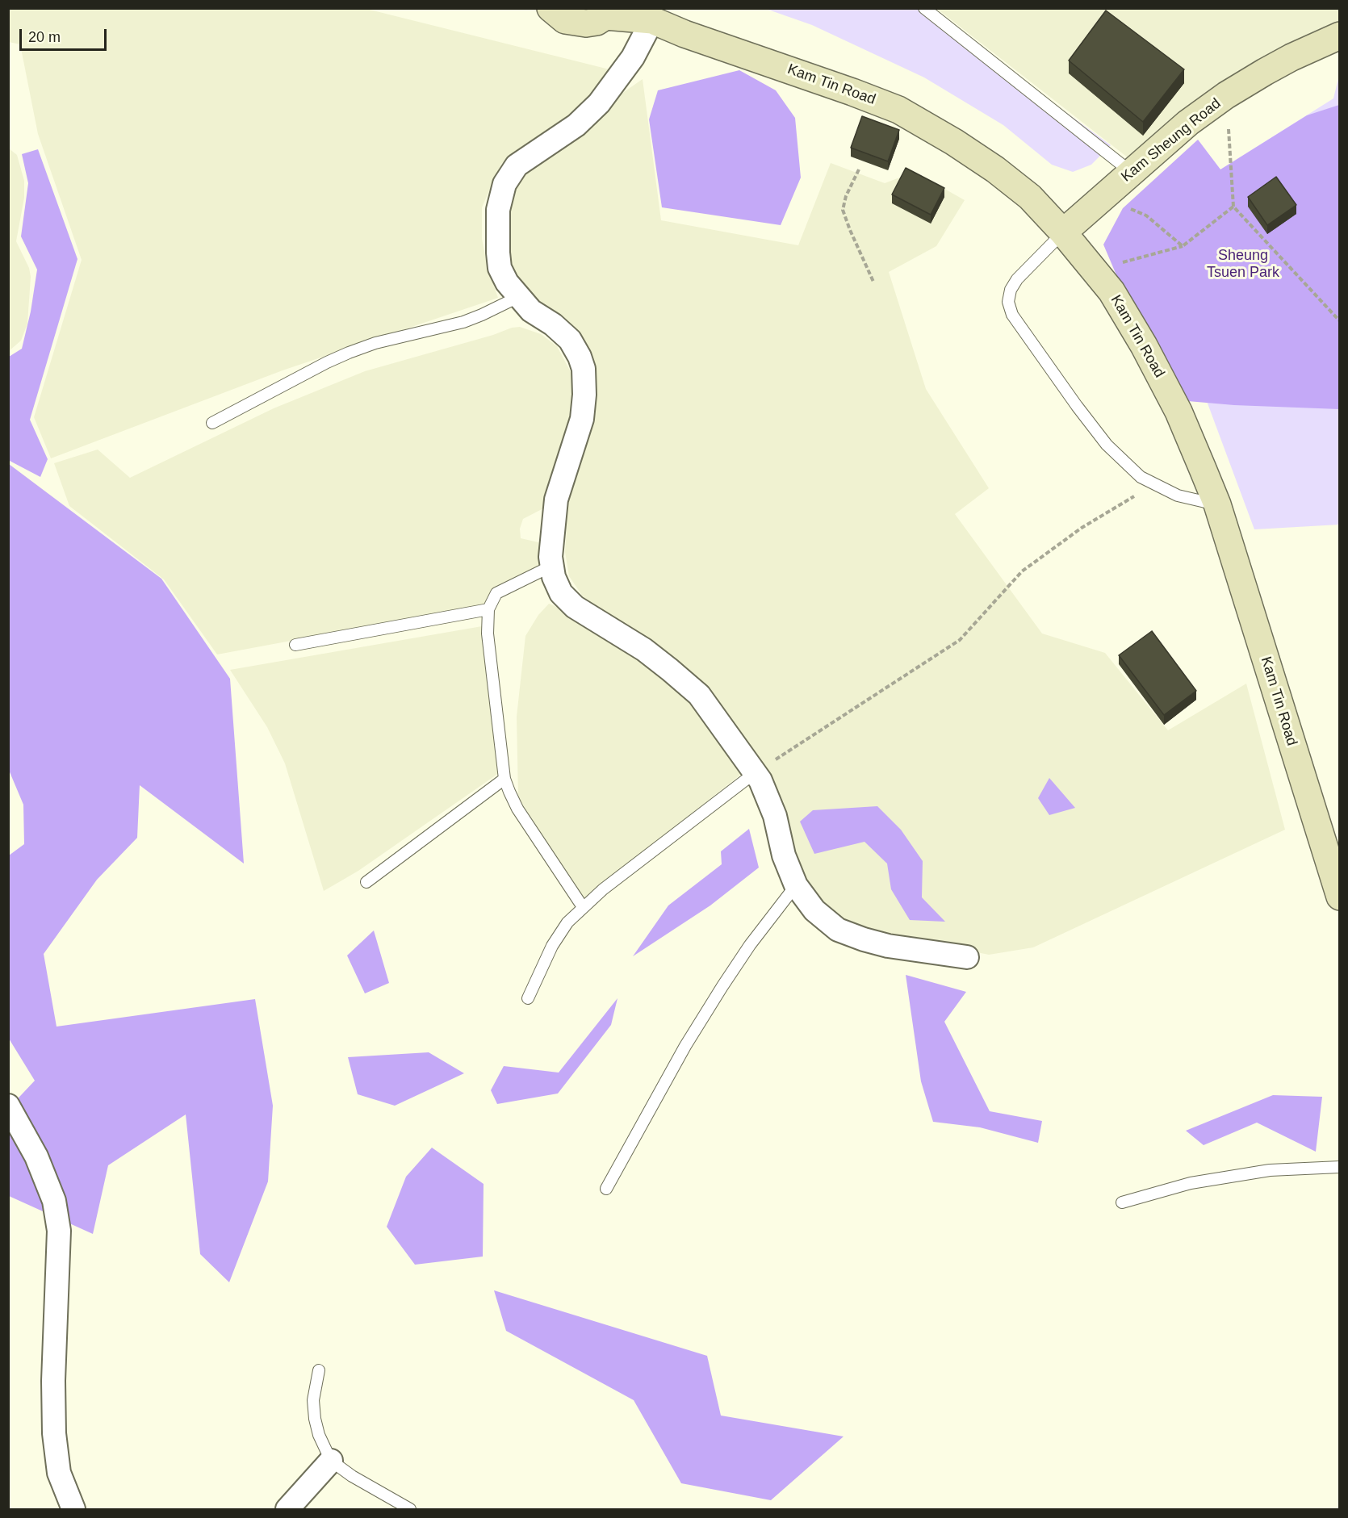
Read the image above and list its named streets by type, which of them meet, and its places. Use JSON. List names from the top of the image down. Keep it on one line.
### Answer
{"streets":{"main road":["Kam Tin Road","Kam Sheung Road"]},"crossings":[["Kam Tin Road","Kam Sheung Road"]],"parks":["Sheung Tsuen Park"],"scale_bar":"20 m"}
